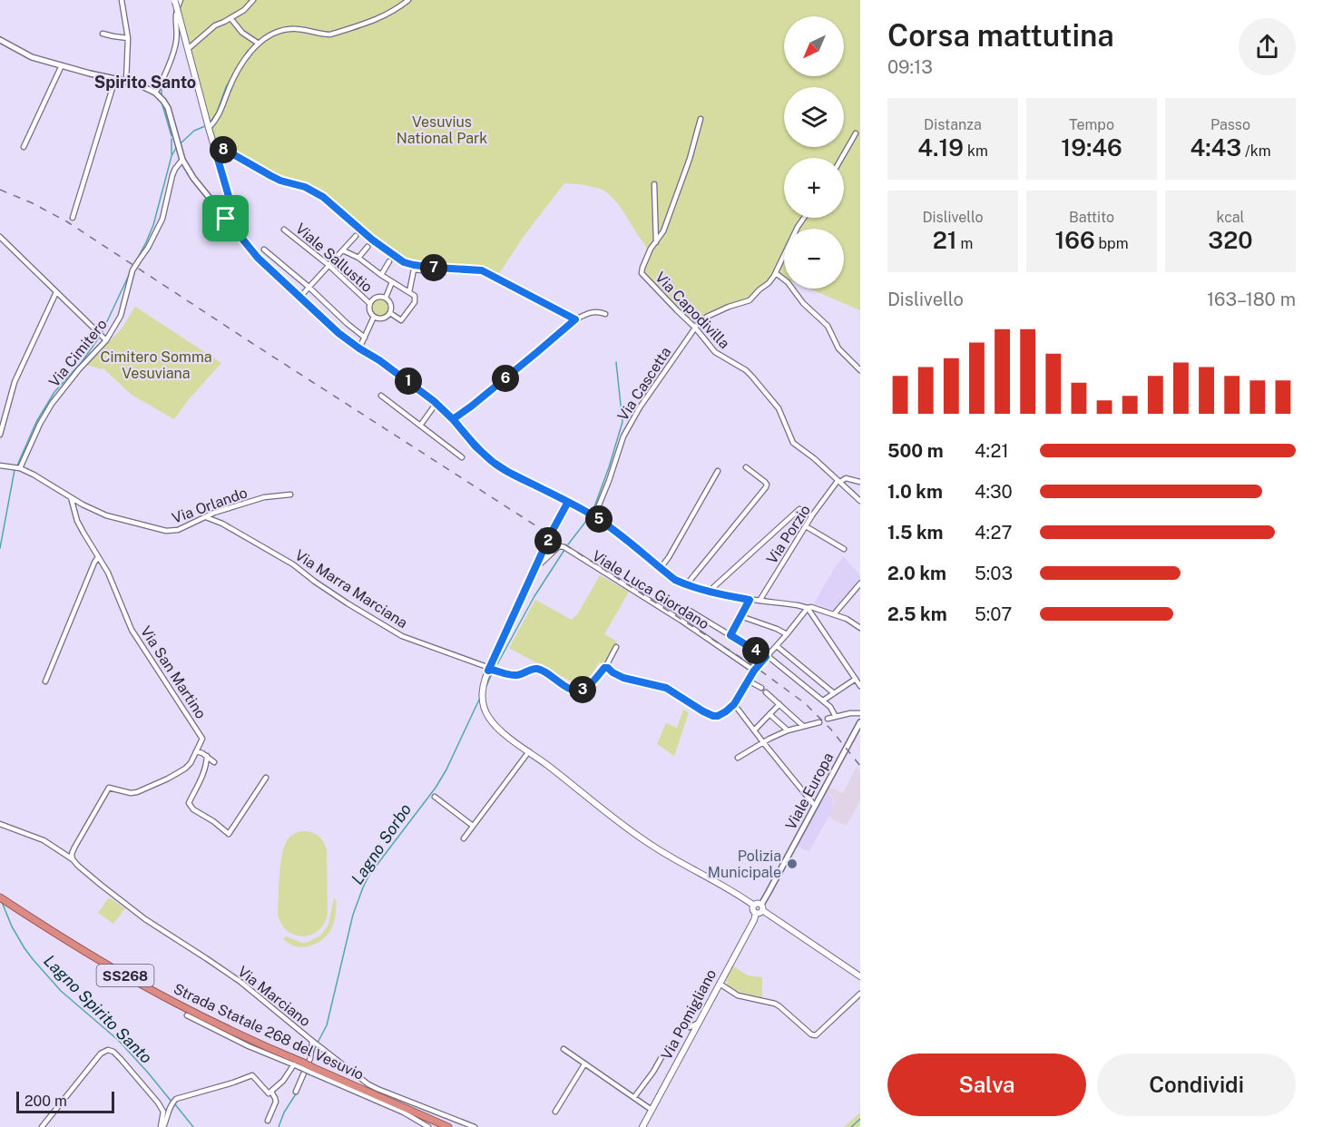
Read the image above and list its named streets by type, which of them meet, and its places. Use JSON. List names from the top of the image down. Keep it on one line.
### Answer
{"streets":{"highway":["SS268","Strada Statale 268 del Vesuvio"],"main road":["Via Pomigliano"],"street":["Viale Sallustio","Via Capodivilla","Via Cimitero","Via Cascetta","Via Orlando","Via Porzio","Via Marra Marciana","Viale Luca Giordano","Via San Martino","Viale Europa","Via Marciano"]},"crossings":[["Via Capodivilla","Via Cascetta"],["Via Capodivilla","Via Porzio"],["Via Cimitero","Via Orlando"],["Via Orlando","Via Marra Marciana"],["Via Orlando","Via San Martino"],["Viale Europa","Via Pomigliano"]],"districts":["Spirito Santo"],"water":["Lagno Sorbo","Lagno Spirito Santo"],"parks":["Vesuvius National Park","Cimitero Somma Vesuviana"],"places":["Polizia Municipale"],"scale_bar":"200 m","north":"bottom left","page":{"heading":["Corsa mattutina","09:13"],"map_buttons":["+","−"],"stats":[["Distanza","4.19 km"],["Tempo","19:46"],["Passo","4:43 /km"],["Dislivello","21 m"],["Battito","166 bpm"],["kcal","320"]],"pins":["8","7","6","1","5","2","4","3"],"chart":["Dislivello","163–180 m"],"list":[{"name":"500 m","note":"4:21"},{"name":"1.0 km","note":"4:30"},{"name":"1.5 km","note":"4:27"},{"name":"2.0 km","note":"5:03"},{"name":"2.5 km","note":"5:07"}],"buttons":["Salva","Condividi"],"scale":"200 m"}}
